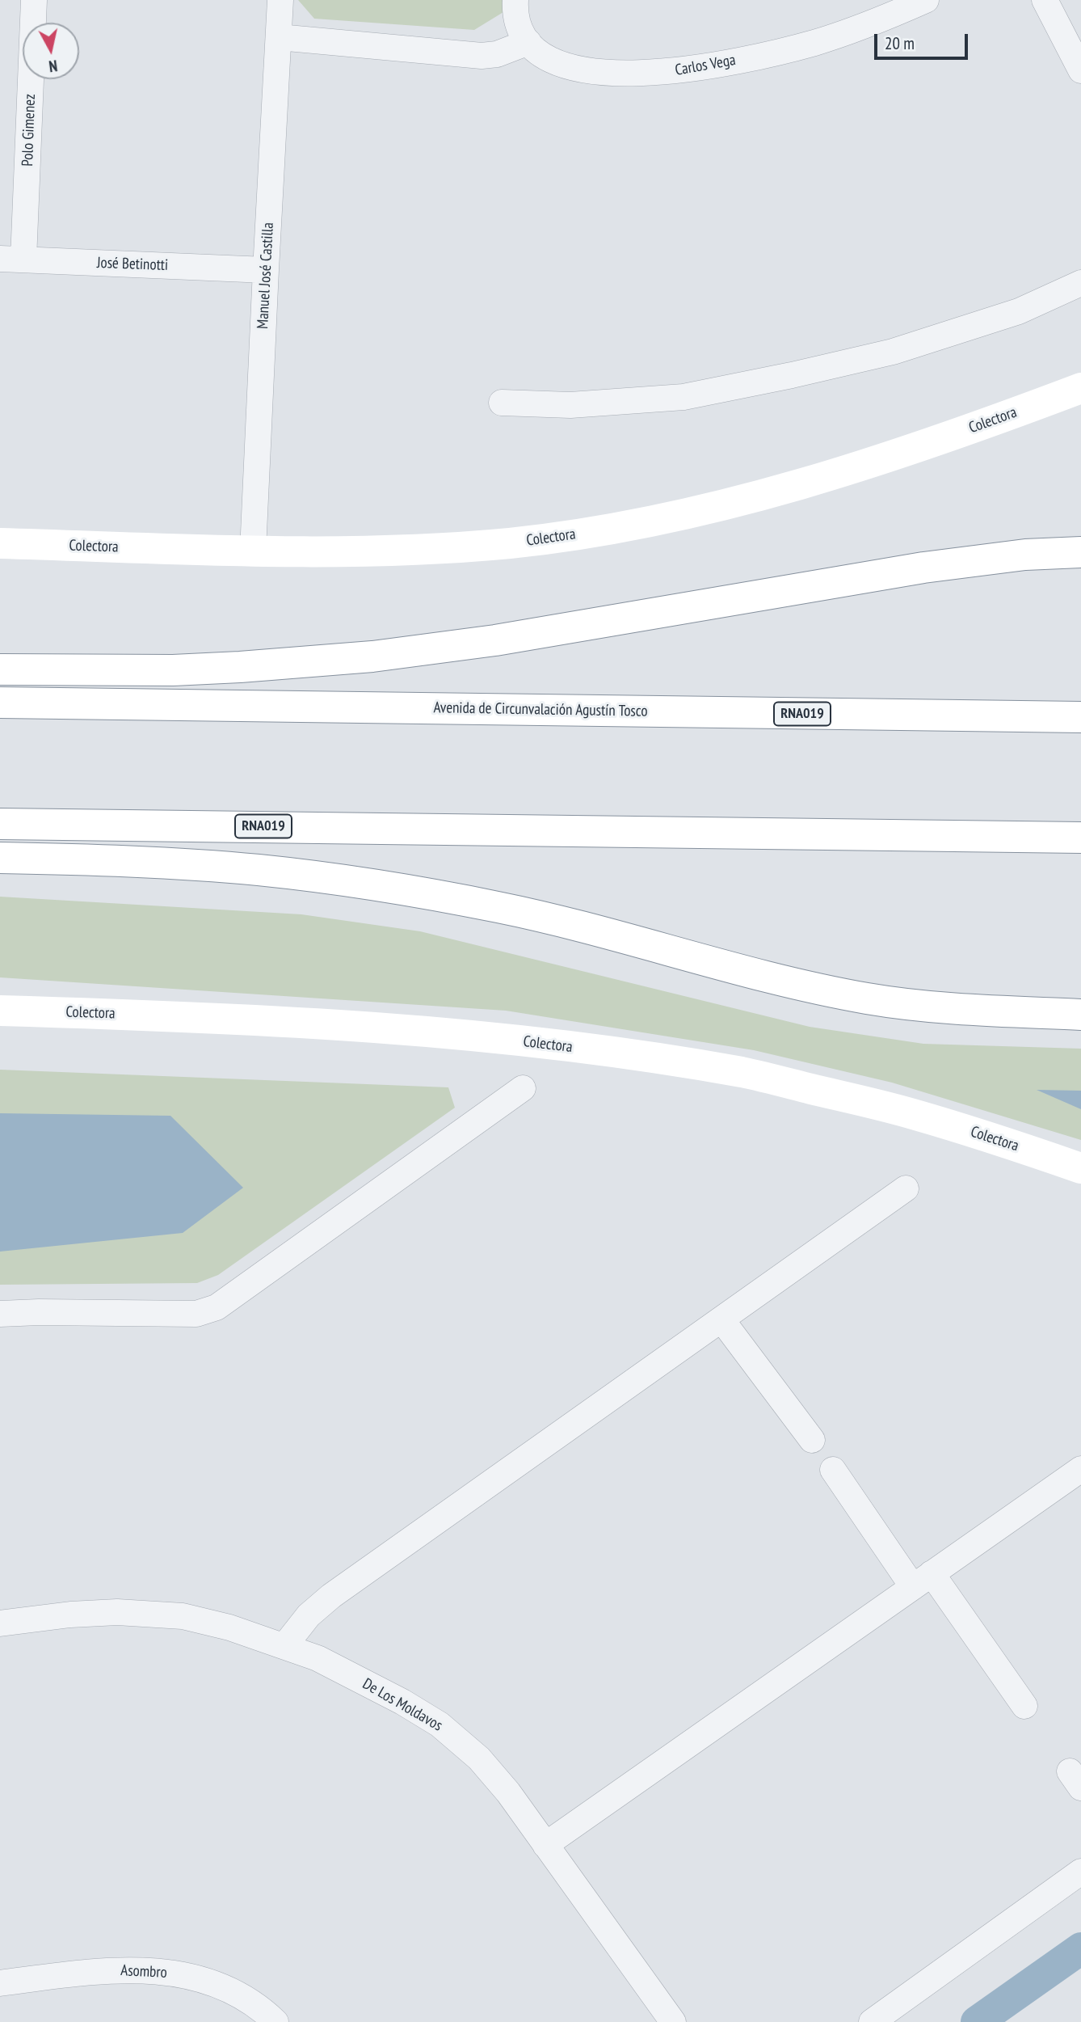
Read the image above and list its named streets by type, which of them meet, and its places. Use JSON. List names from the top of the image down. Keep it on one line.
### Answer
{"streets":{"main road":["Colectora","Avenida de Circunvalación Agustín Tosco","RNA019"],"street":["Carlos Vega","Polo Gimenez","José Betinotti","Manuel José Castilla","De Los Moldavos","Asombro"]},"crossings":[["Polo Gimenez","José Betinotti"],["José Betinotti","Manuel José Castilla"],["Manuel José Castilla","Colectora"]],"scale_bar":"20 m","north":"bottom"}
